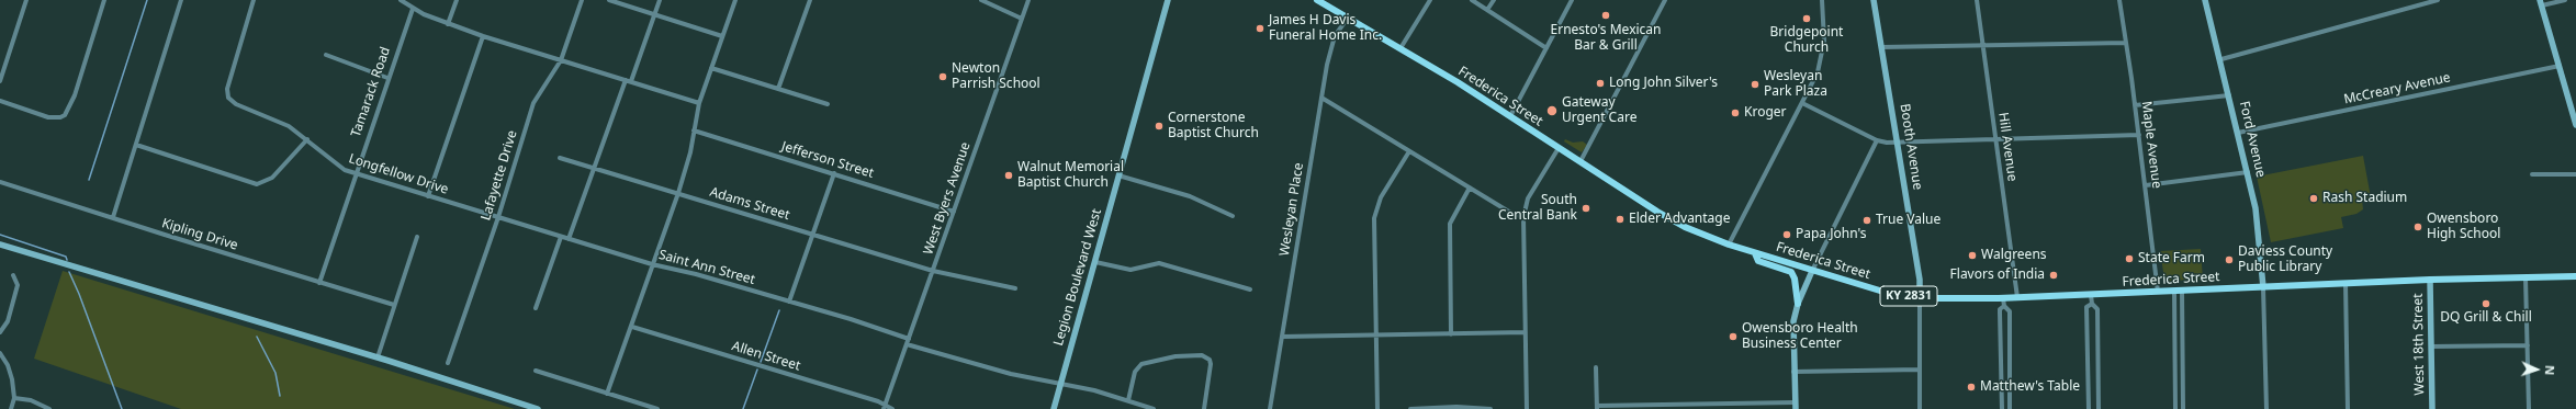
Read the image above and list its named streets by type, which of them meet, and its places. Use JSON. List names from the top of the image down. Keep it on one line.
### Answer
{"streets":{"main road":["Frederica Street","KY 2831"],"street":["McCreary Avenue","Tamarack Road","Ford Avenue","Maple Avenue","Booth Avenue","Hill Avenue","Jefferson Street","Longfellow Drive","Lafayette Drive","West Byers Avenue","Adams Street","Wesleyan Place","Kipling Drive","Saint Ann Street","Legion Boulevard West","West 18th Street","Allen Street"]},"crossings":[["McCreary Avenue","Ford Avenue"],["Tamarack Road","Longfellow Drive"],["Tamarack Road","Kipling Drive"],["Frederica Street","Ford Avenue"],["Frederica Street","Maple Avenue"],["Frederica Street","Booth Avenue"],["Frederica Street","Hill Avenue"],["Frederica Street","Wesleyan Place"],["Frederica Street","West 18th Street"],["Jefferson Street","West Byers Avenue"],["Longfellow Drive","Lafayette Drive"],["Longfellow Drive","Saint Ann Street"],["Lafayette Drive","Saint Ann Street"],["West Byers Avenue","Adams Street"],["West Byers Avenue","Saint Ann Street"],["West Byers Avenue","Allen Street"],["Saint Ann Street","Legion Boulevard West"]],"places":["Ernesto's Mexican Bar & Grill","Bridgepoint Church","James H Davis Funeral Home Inc.","Newton Parrish School","Long John Silver's","Wesleyan Park Plaza","Gateway Urgent Care","Kroger","Cornerstone Baptist Church","Walnut Memorial Baptist Church","Rash Stadium","South Central Bank","Elder Advantage","True Value","Owensboro High School","Papa John's","Walgreens","State Farm","Daviess County Public Library","Flavors of India","DQ Grill & Chill","Owensboro Health Business Center","Matthew's Table"],"north":"right"}
